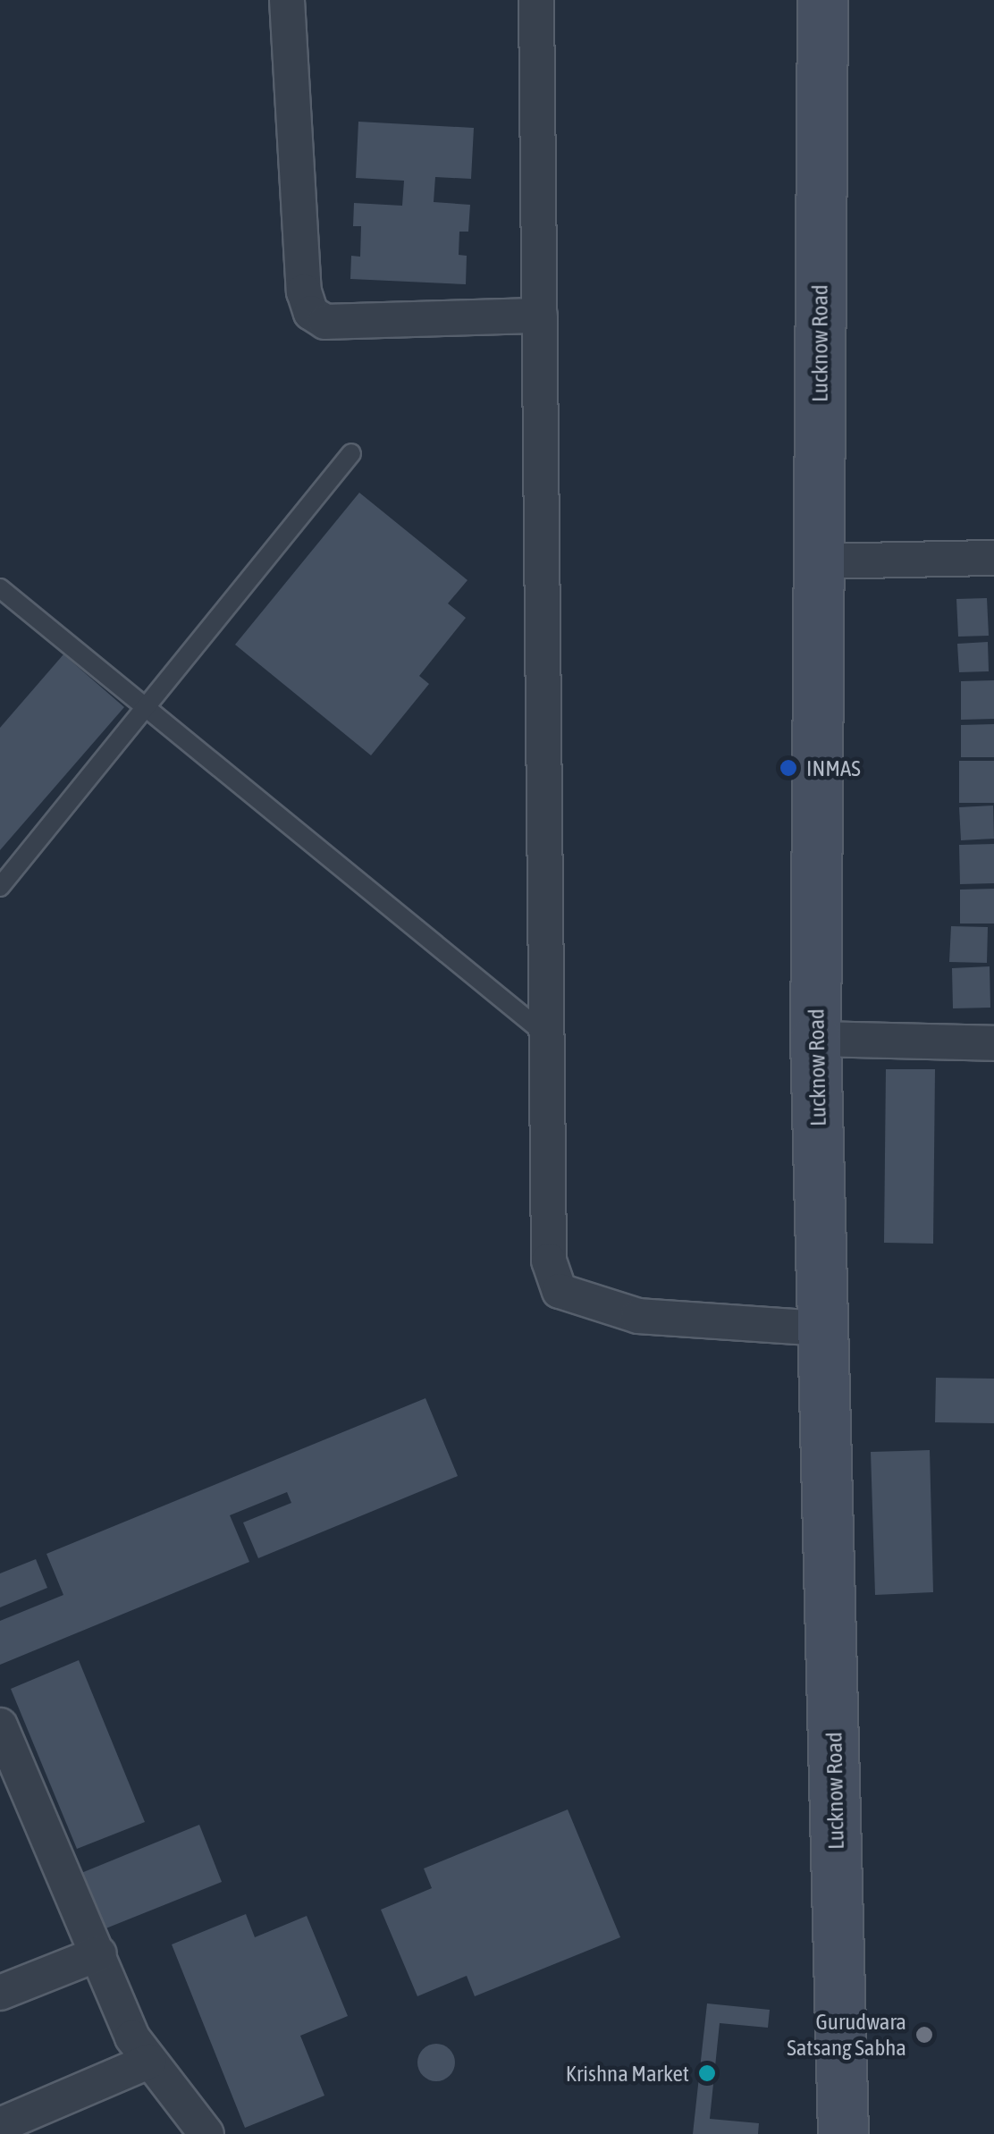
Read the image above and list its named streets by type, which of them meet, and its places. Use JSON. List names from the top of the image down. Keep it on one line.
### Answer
{"streets":{"street":["Lucknow Road"]},"places":["INMAS","Gurudwara Satsang Sabha","Krishna Market"]}
